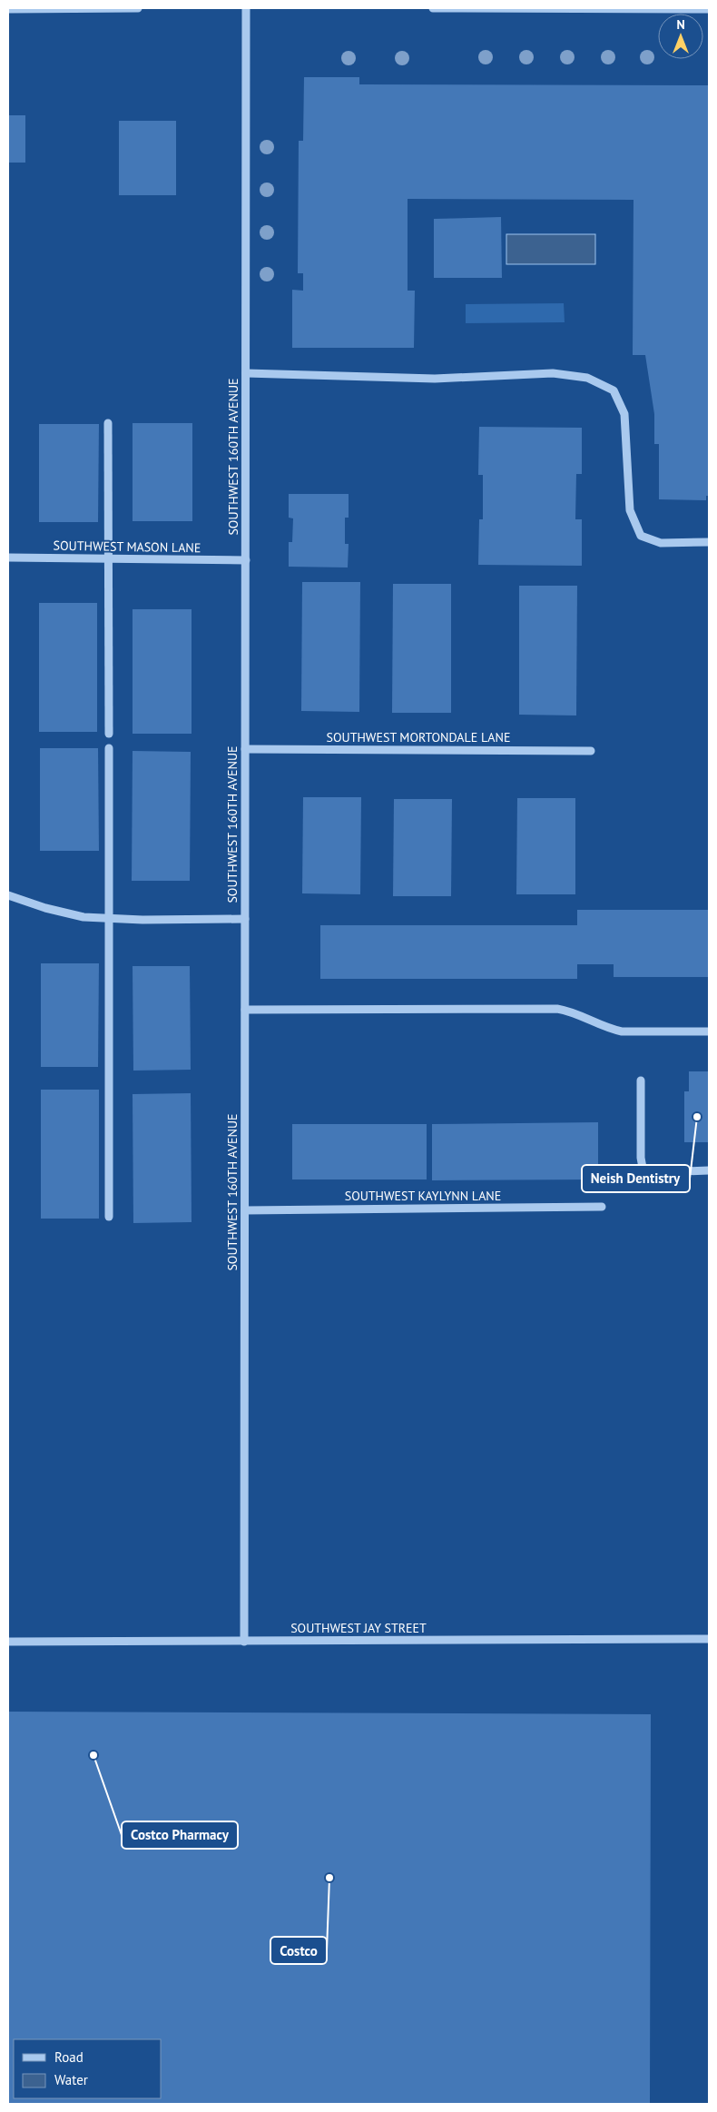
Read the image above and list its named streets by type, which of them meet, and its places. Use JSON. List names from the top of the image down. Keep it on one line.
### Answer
{"streets":{"street":["SOUTHWEST 160TH AVENUE","SOUTHWEST MASON LANE","SOUTHWEST MORTONDALE LANE","SOUTHWEST KAYLYNN LANE","SOUTHWEST JAY STREET"]},"crossings":[["SOUTHWEST 160TH AVENUE","SOUTHWEST MASON LANE"],["SOUTHWEST 160TH AVENUE","SOUTHWEST MORTONDALE LANE"],["SOUTHWEST 160TH AVENUE","SOUTHWEST KAYLYNN LANE"],["SOUTHWEST 160TH AVENUE","SOUTHWEST JAY STREET"]],"places":["Neish Dentistry","Costco Pharmacy","Costco"],"legend":["Road","Water"],"north":"top"}
